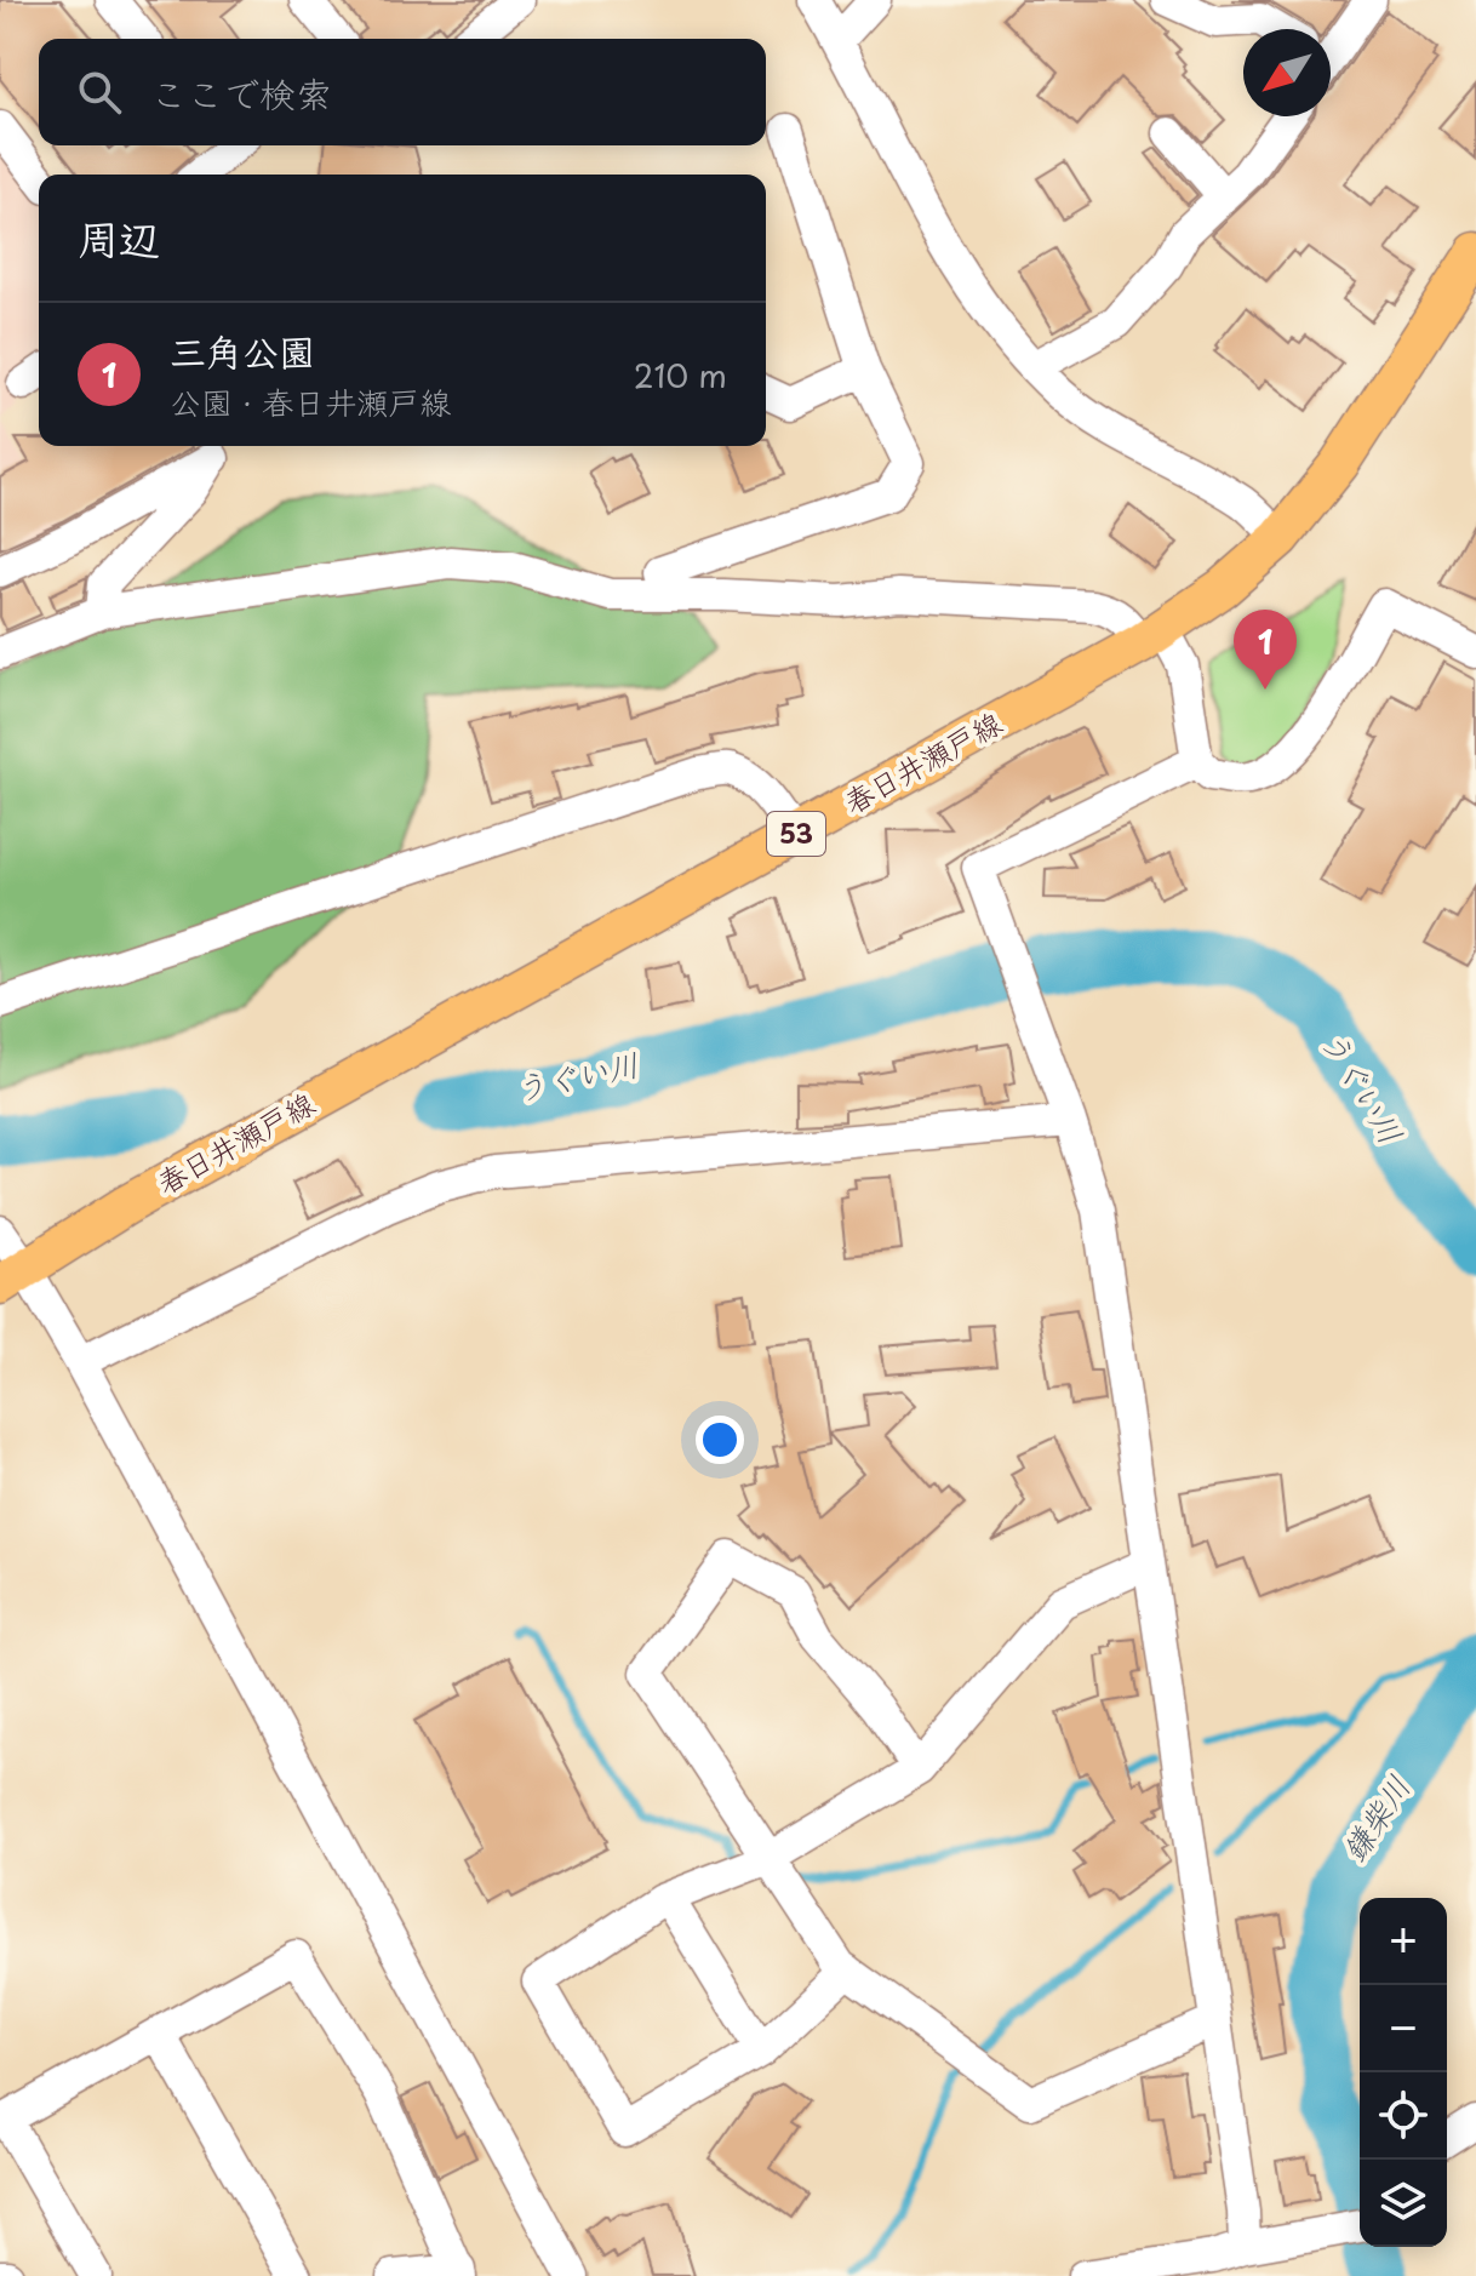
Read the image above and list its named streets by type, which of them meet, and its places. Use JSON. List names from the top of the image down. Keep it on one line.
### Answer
{"streets":{"main road":["春日井瀬戸線","53"]},"water":["うぐい川","鎌柴川"],"north":"bottom left","page":{"search":"ここで検索","heading":"周辺","list":[{"mark":"1","name":"三角公園","note":"公園 · 春日井瀬戸線","value":"210 m"}],"pins":"1","map_buttons":["+","−"]}}
